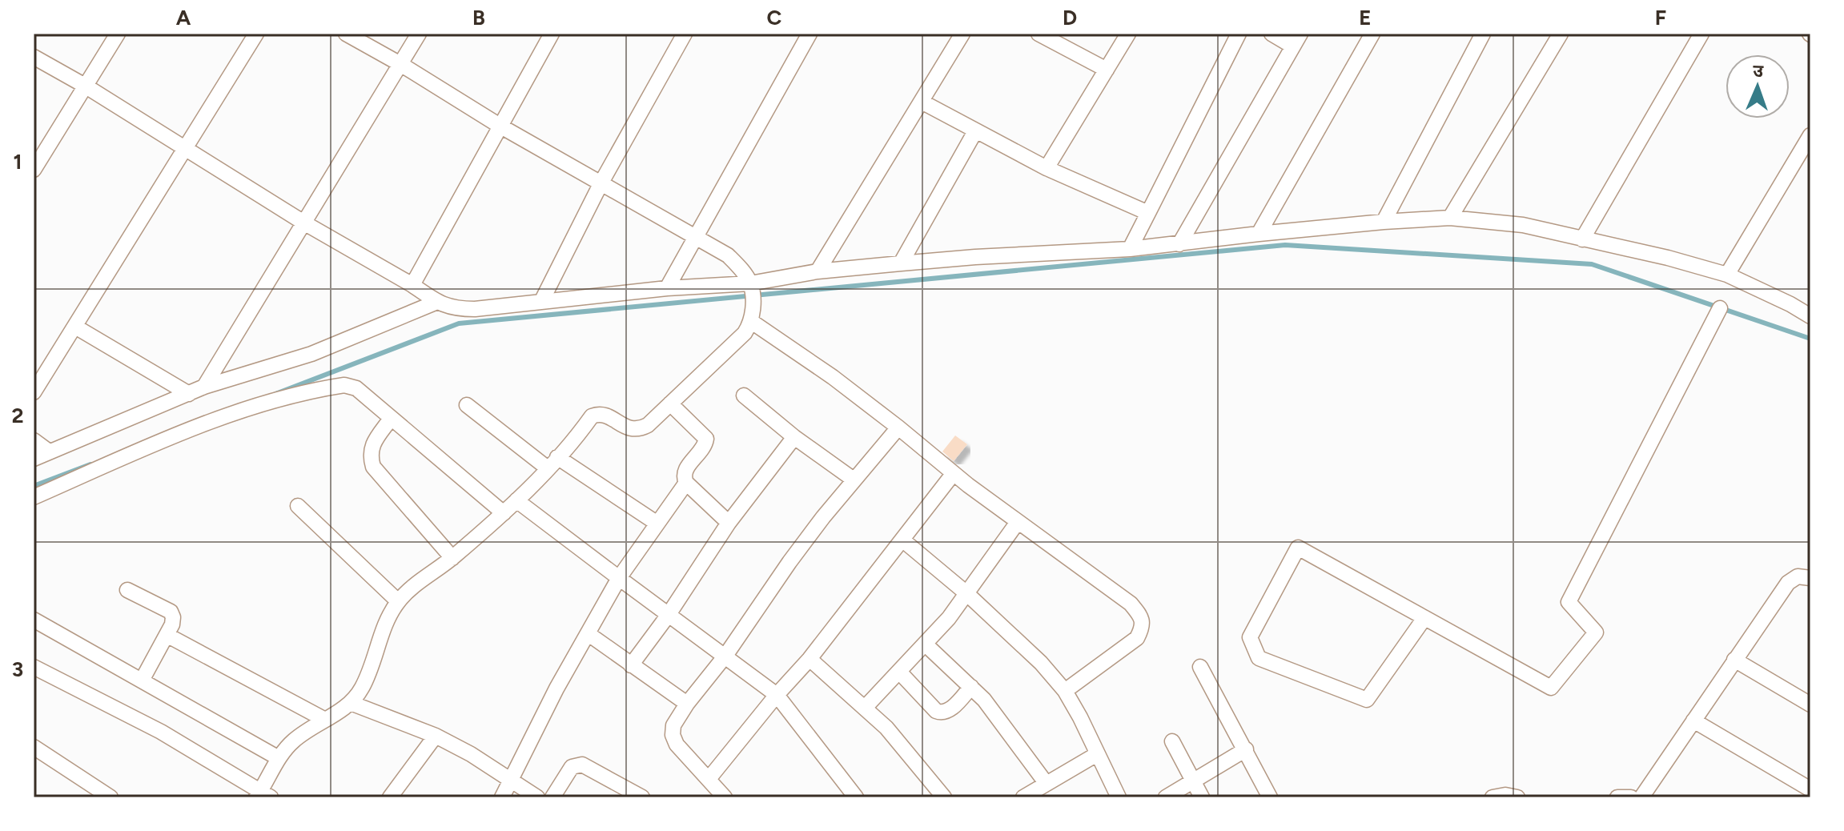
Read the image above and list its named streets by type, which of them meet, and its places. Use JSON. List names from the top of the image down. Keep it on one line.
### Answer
{"north":"top","grid":{"columns":["A","B","C","D","E","F"],"rows":["1","2","3"]}}
